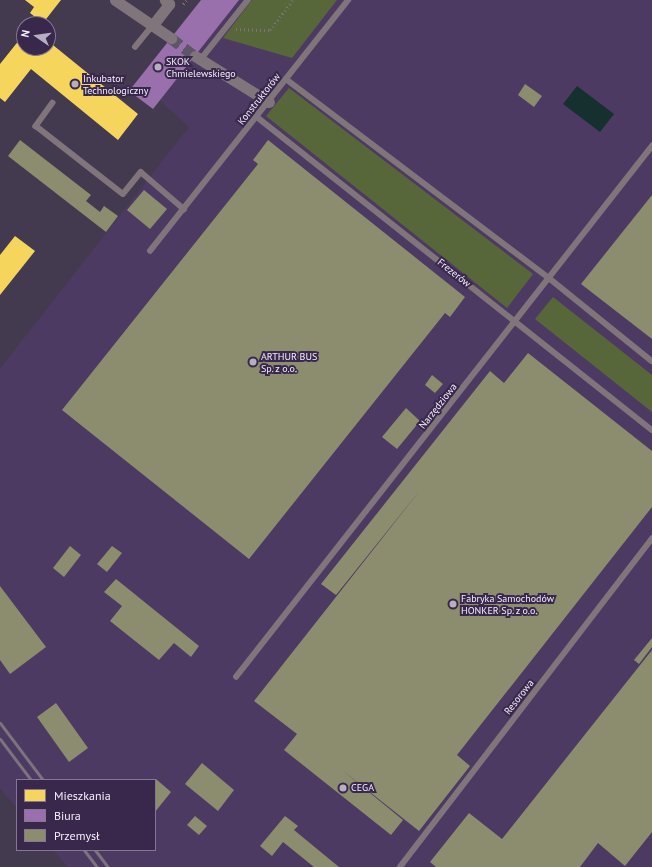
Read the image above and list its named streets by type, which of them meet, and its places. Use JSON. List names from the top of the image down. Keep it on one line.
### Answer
{"streets":{"lane":["Konstruktorów","Frezerów","Narzędziowa","Resorowa"]},"crossings":[["Konstruktorów","Frezerów"],["Frezerów","Narzędziowa"]],"places":["SKOK Chmielewskiego","Inkubator Technologiczny","ARTHUR BUS Sp. z o.o.","Fabryka Samochodów HONKER Sp. z o.o.","CEGA"],"legend":["Mieszkania","Biura","Przemysł"],"north":"left"}
